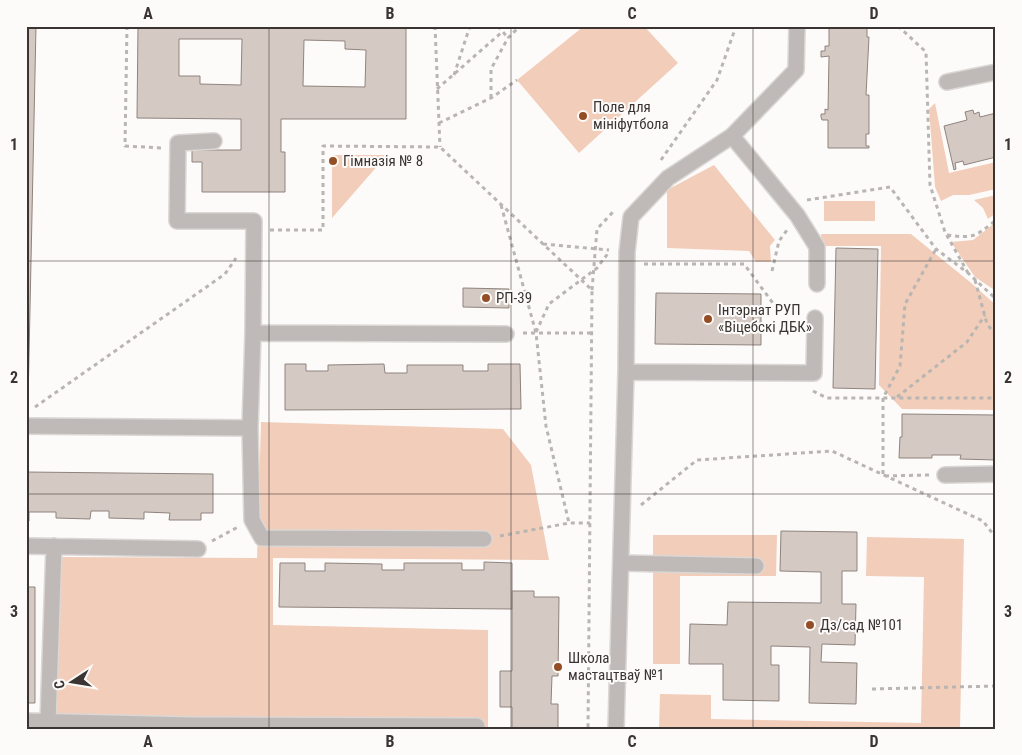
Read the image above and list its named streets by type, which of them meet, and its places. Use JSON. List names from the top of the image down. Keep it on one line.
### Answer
{"places":["Поле для мініфутбола","Гімназія № 8","РП-39","Інтэрнат РУП «Віцебскі ДБК»","Дз/сад №101","Школа мастацтваў №1"],"north":"left","grid":{"columns":["A","B","C","D"],"rows":["1","2","3"]}}
